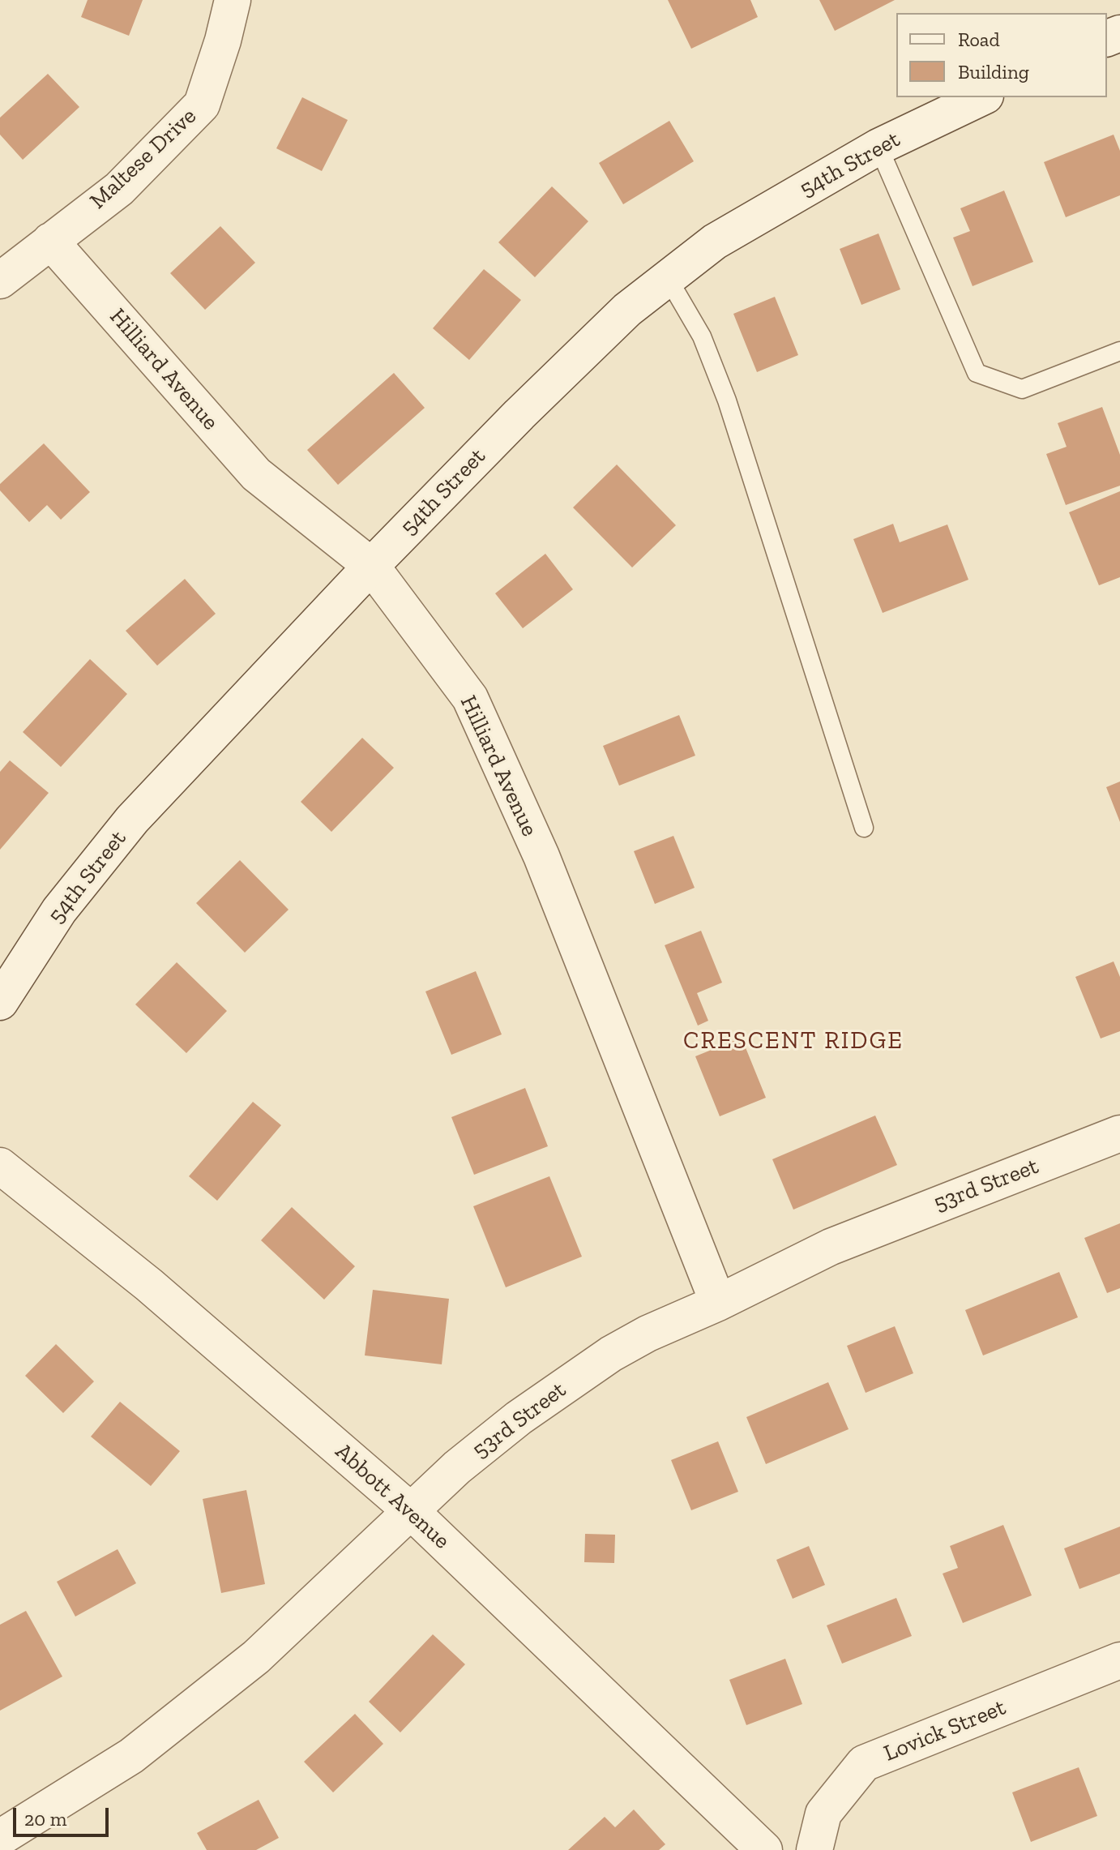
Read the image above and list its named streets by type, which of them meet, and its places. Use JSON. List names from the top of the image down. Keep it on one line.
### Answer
{"streets":{"street":["Maltese Drive","54th Street","Hilliard Avenue","53rd Street","Abbott Avenue","Lovick Street"]},"crossings":[["Maltese Drive","Hilliard Avenue"],["54th Street","Hilliard Avenue"],["Hilliard Avenue","53rd Street"],["53rd Street","Abbott Avenue"]],"districts":["CRESCENT RIDGE"],"legend":["Road","Building"],"scale_bar":"20 m"}
